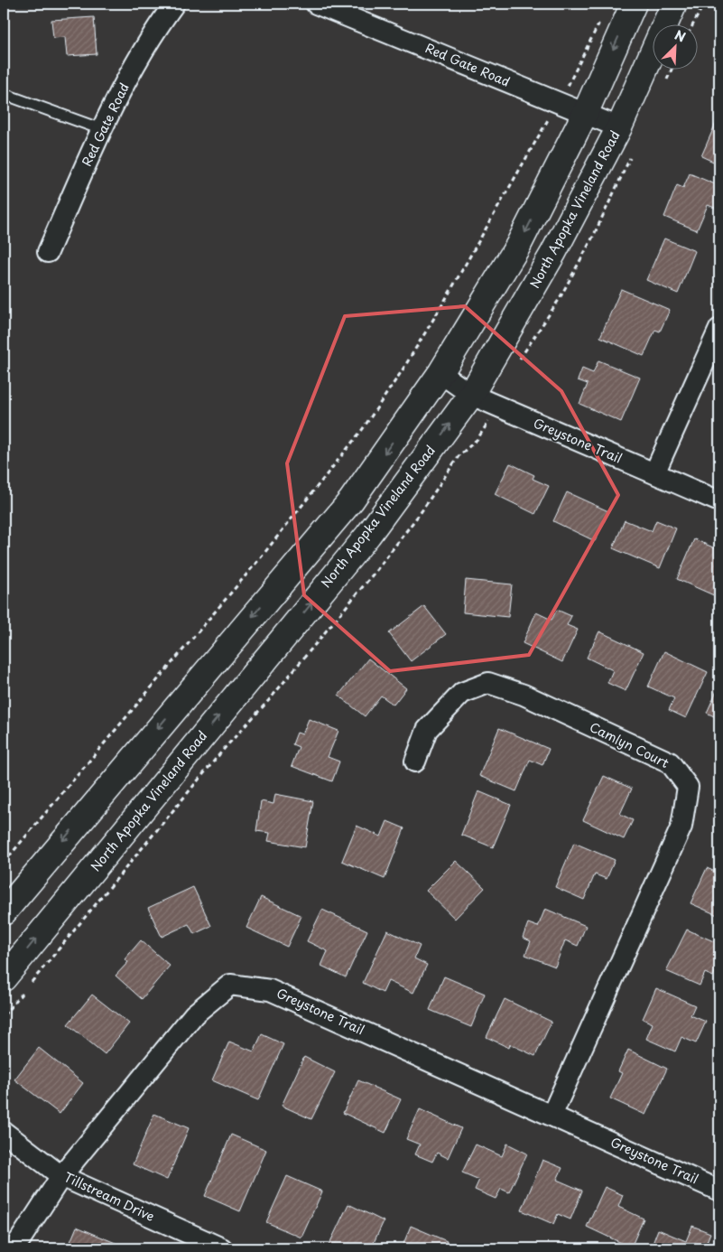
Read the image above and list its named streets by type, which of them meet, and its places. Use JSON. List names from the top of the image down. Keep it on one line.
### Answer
{"streets":{"street":["Red Gate Road","North Apopka Vineland Road","Greystone Trail","Camlyn Court","Tillstream Drive"]},"crossings":[["Red Gate Road","North Apopka Vineland Road"],["North Apopka Vineland Road","Greystone Trail"],["Greystone Trail","Camlyn Court"],["Greystone Trail","Tillstream Drive"]],"north":"top right"}
